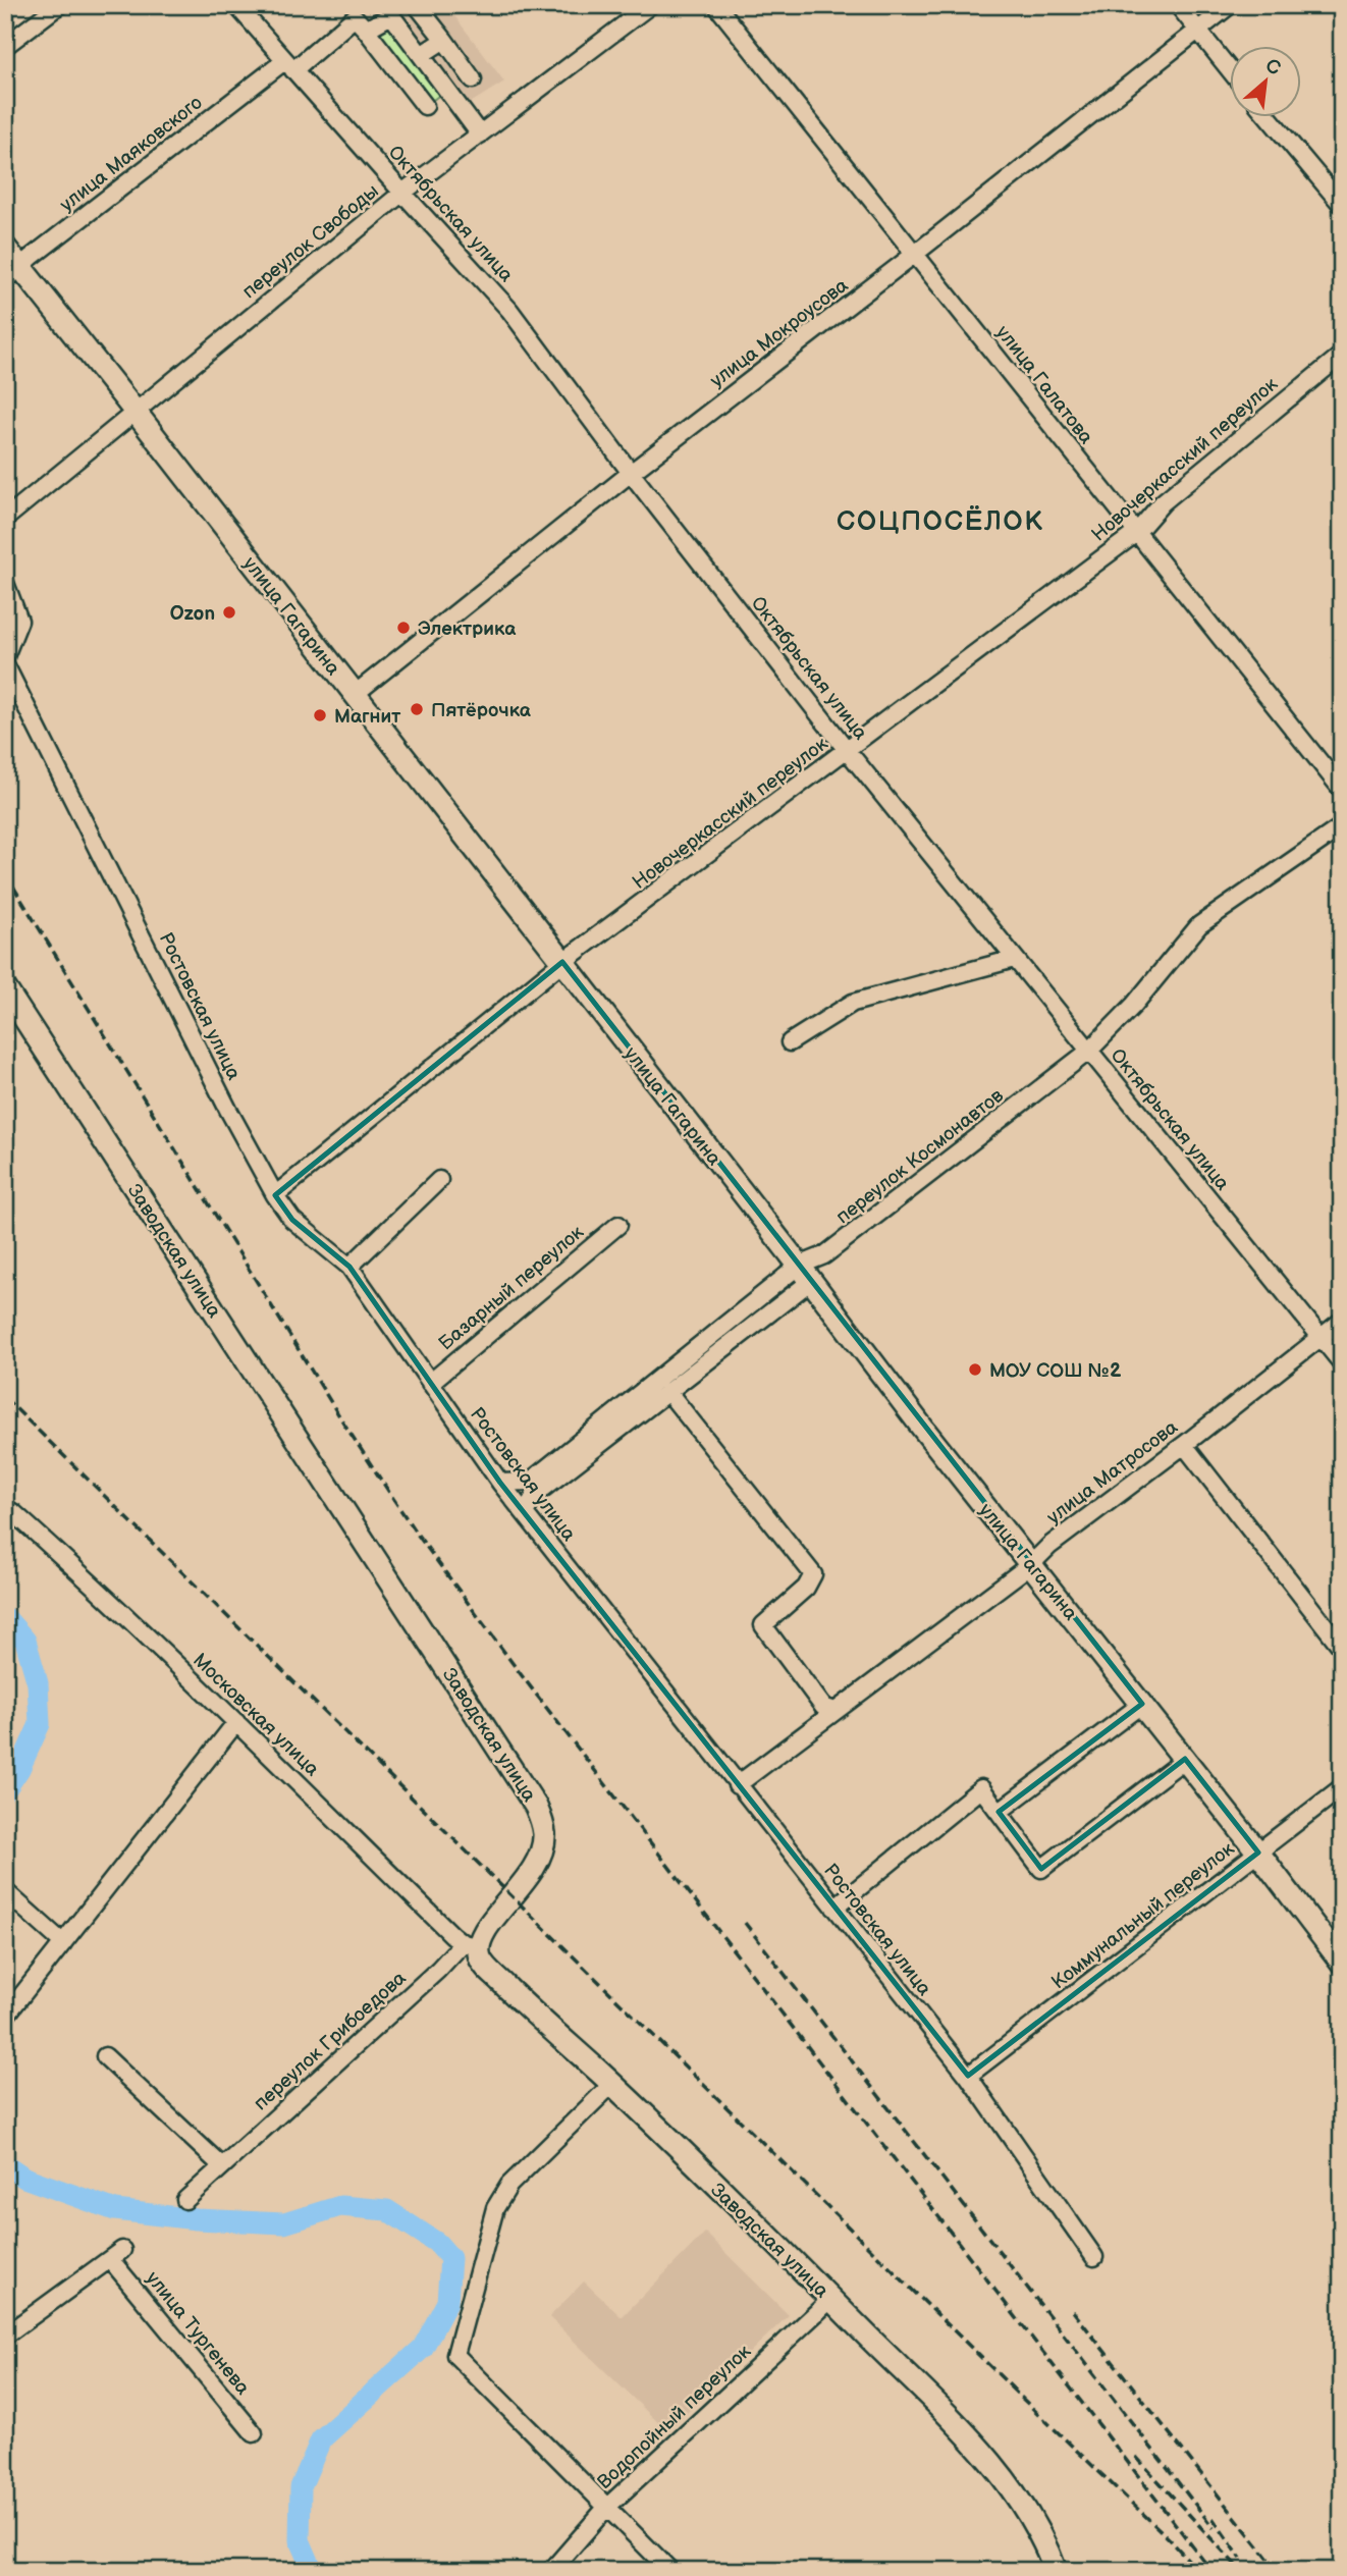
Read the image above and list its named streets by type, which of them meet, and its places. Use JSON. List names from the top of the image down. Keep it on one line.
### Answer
{"streets":{"main road":["улица Гагарина","Заводская улица"],"street":["улица Маяковского","Октябрьская улица","переулок Свободы","улица Мокроусова","улица Галатова","Новочеркасский переулок","Ростовская улица","переулок Космонавтов","Базарный переулок","улица Матросова","Московская улица","Коммунальный переулок","переулок Грибоедова","улица Тургенева","Водопойный переулок"]},"crossings":[["улица Маяковского","Октябрьская улица"],["улица Маяковского","улица Гагарина"],["Октябрьская улица","переулок Свободы"],["Октябрьская улица","улица Мокроусова"],["Октябрьская улица","Новочеркасский переулок"],["Октябрьская улица","переулок Космонавтов"],["Октябрьская улица","улица Матросова"],["переулок Свободы","улица Гагарина"],["улица Мокроусова","улица Галатова"],["улица Мокроусова","улица Гагарина"],["улица Галатова","Новочеркасский переулок"],["Новочеркасский переулок","улица Гагарина"],["Новочеркасский переулок","Ростовская улица"],["улица Гагарина","переулок Космонавтов"],["улица Гагарина","улица Матросова"],["улица Гагарина","Коммунальный переулок"],["Ростовская улица","переулок Космонавтов"],["Ростовская улица","Базарный переулок"],["Ростовская улица","улица Матросова"],["Ростовская улица","Коммунальный переулок"],["Заводская улица","Московская улица"],["Заводская улица","переулок Грибоедова"],["Заводская улица","Водопойный переулок"],["Московская улица","переулок Грибоедова"]],"districts":["СОЦПОСЁЛОК"],"places":["Ozon","Электрика","Пятёрочка","Магнит","МОУ СОШ №2"],"north":"top right"}
